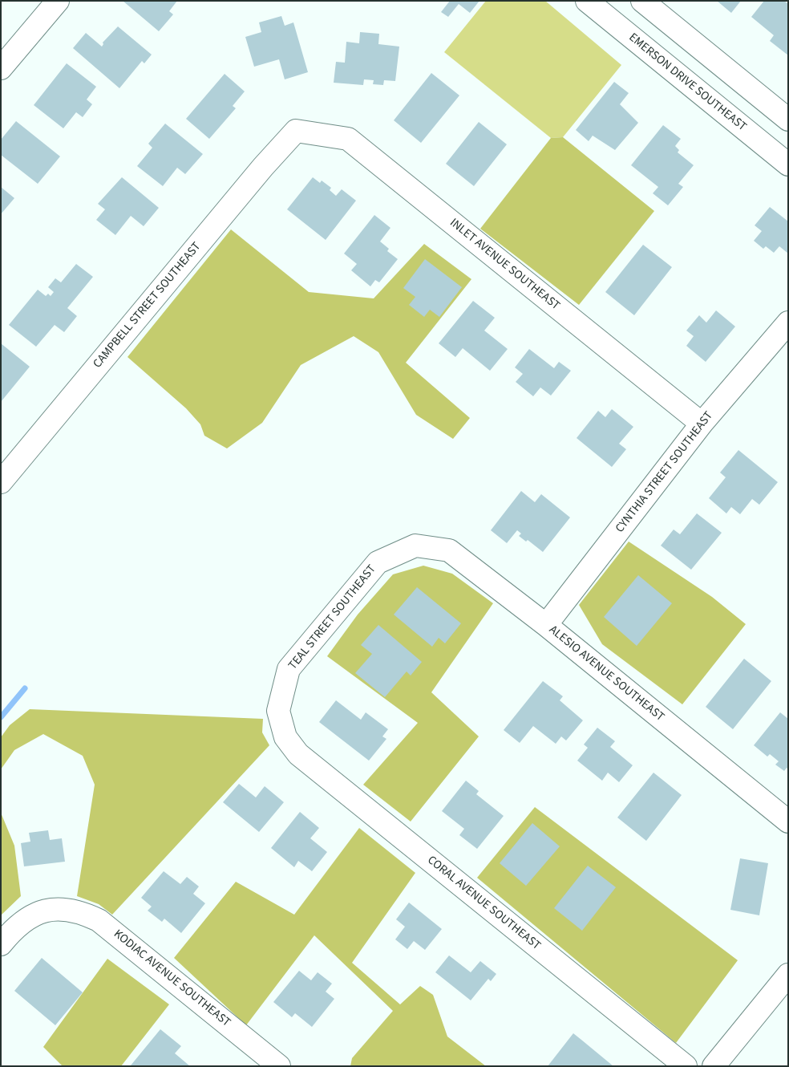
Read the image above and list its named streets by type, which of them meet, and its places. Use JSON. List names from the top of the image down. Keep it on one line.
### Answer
{"streets":{"street":["EMERSON DRIVE SOUTHEAST","INLET AVENUE SOUTHEAST","CAMPBELL STREET SOUTHEAST","CYNTHIA STREET SOUTHEAST","TEAL STREET SOUTHEAST","ALESIO AVENUE SOUTHEAST","CORAL AVENUE SOUTHEAST","KODIAC AVENUE SOUTHEAST"]},"crossings":[["INLET AVENUE SOUTHEAST","CAMPBELL STREET SOUTHEAST"],["INLET AVENUE SOUTHEAST","CYNTHIA STREET SOUTHEAST"],["CYNTHIA STREET SOUTHEAST","ALESIO AVENUE SOUTHEAST"],["TEAL STREET SOUTHEAST","ALESIO AVENUE SOUTHEAST"],["TEAL STREET SOUTHEAST","CORAL AVENUE SOUTHEAST"]]}
